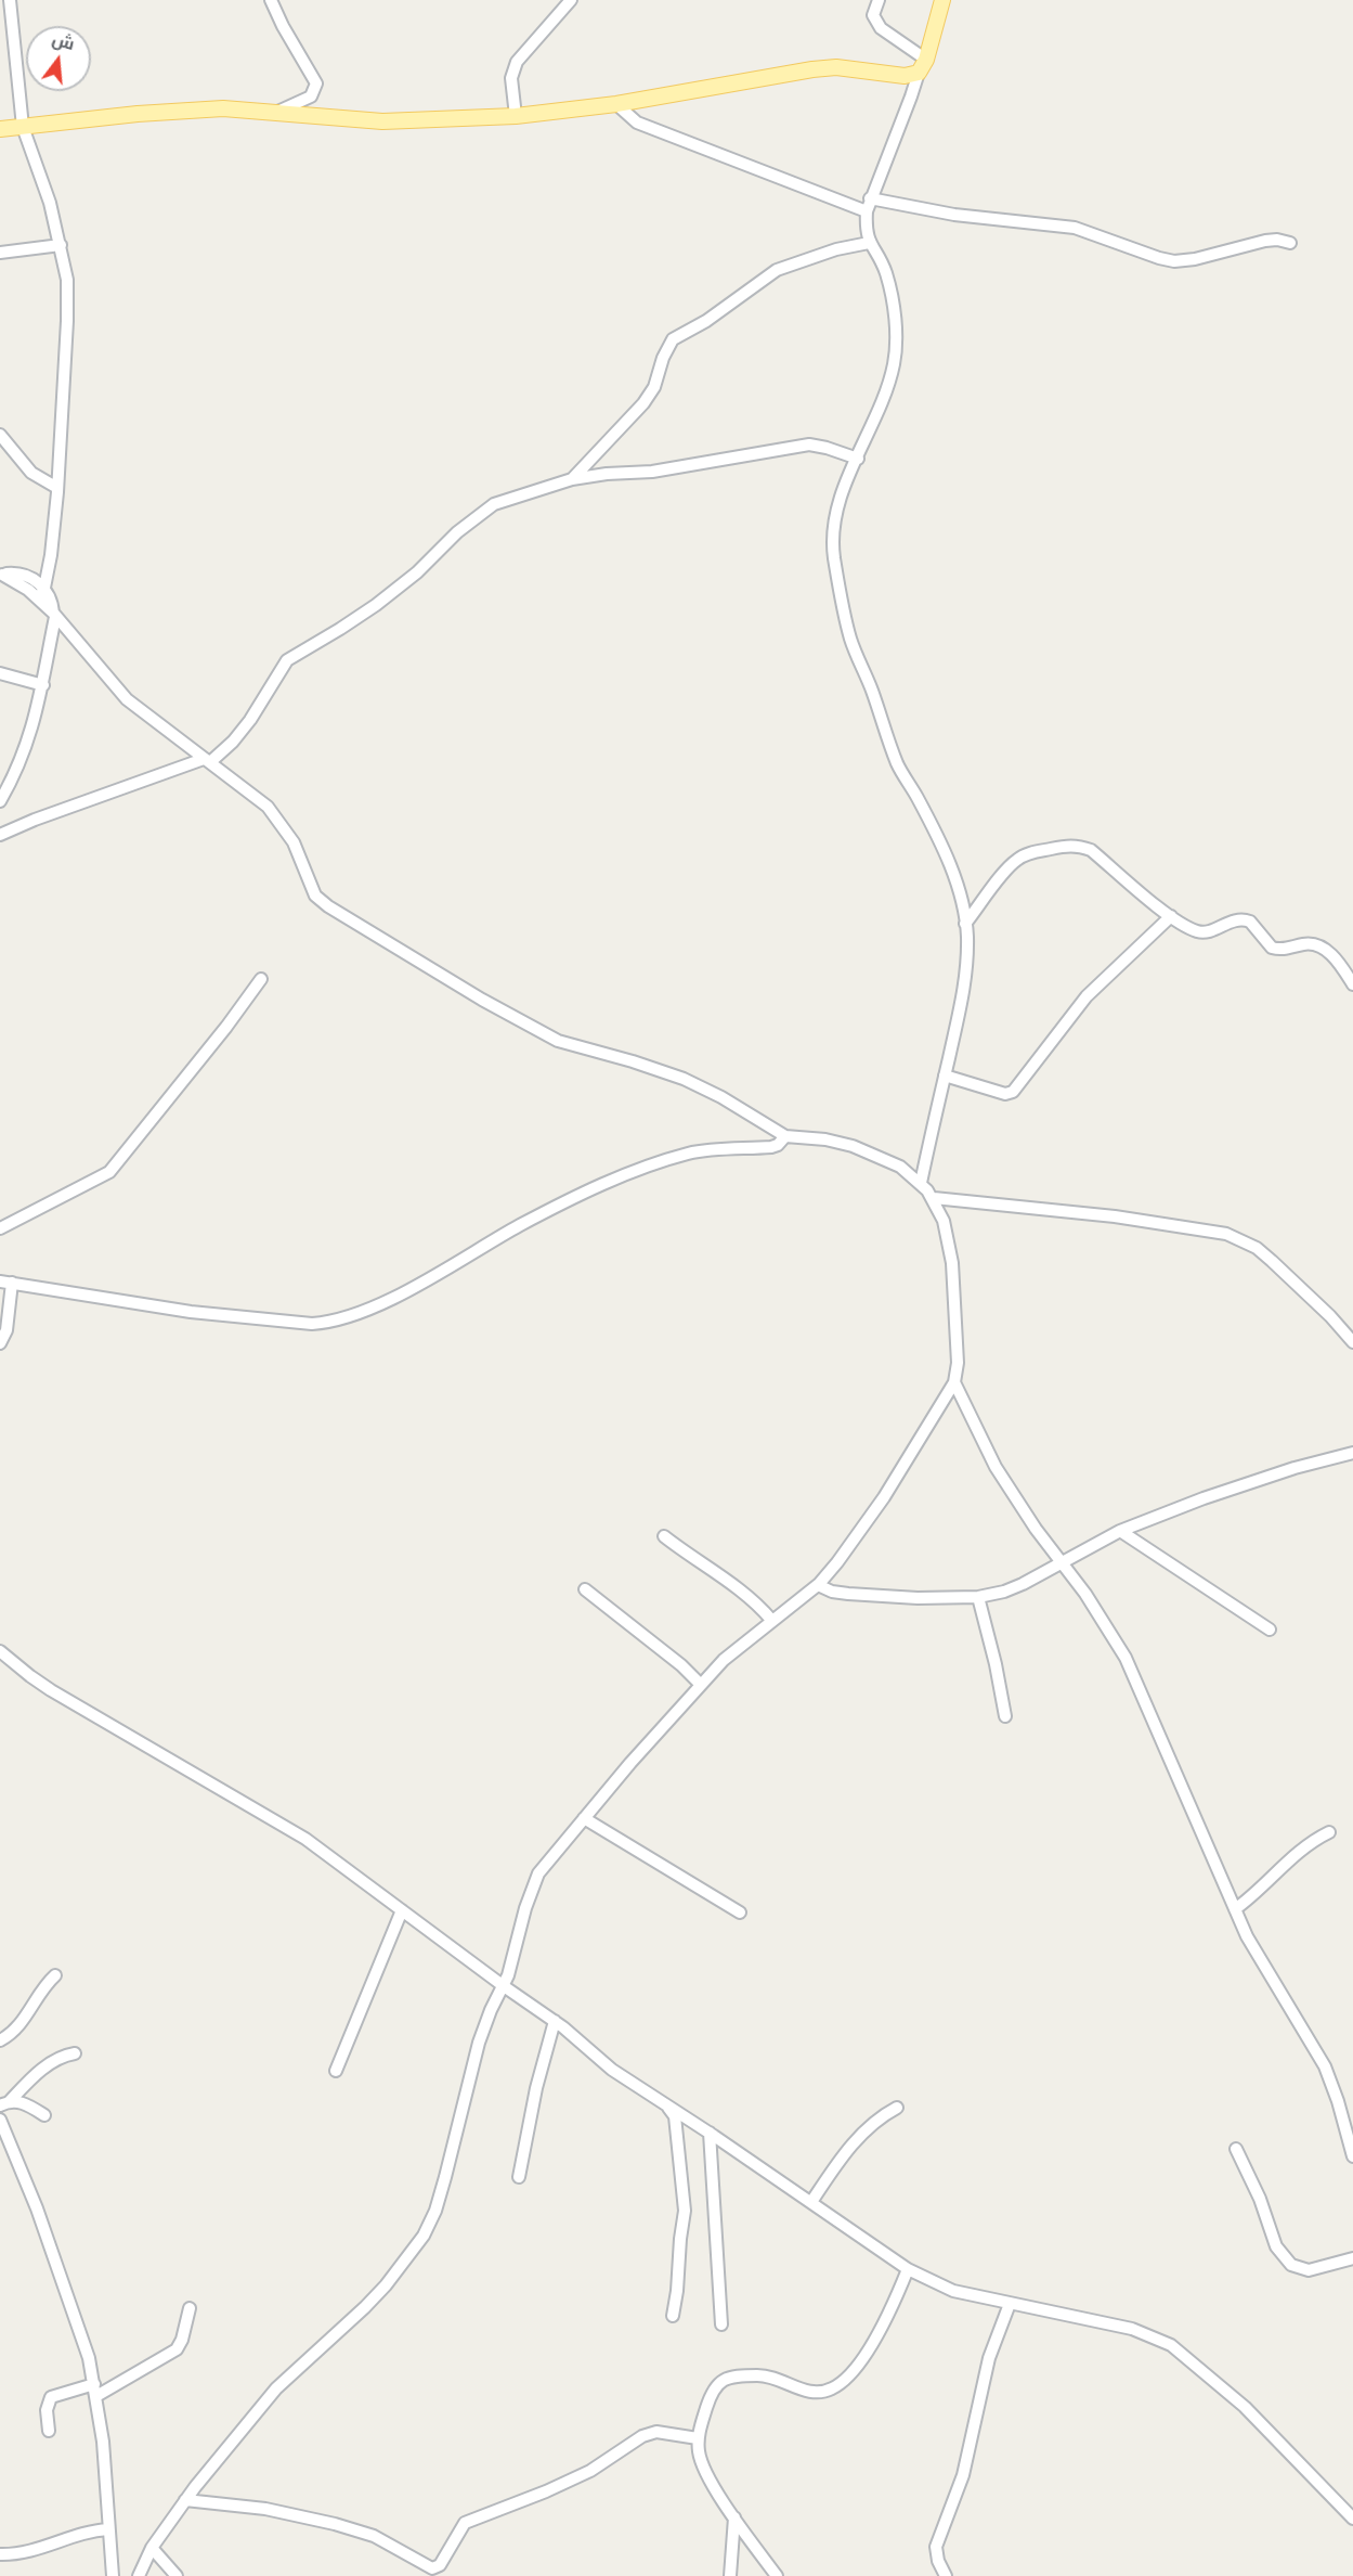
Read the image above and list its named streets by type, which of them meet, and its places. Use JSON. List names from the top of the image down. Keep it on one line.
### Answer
{"north":"top"}
